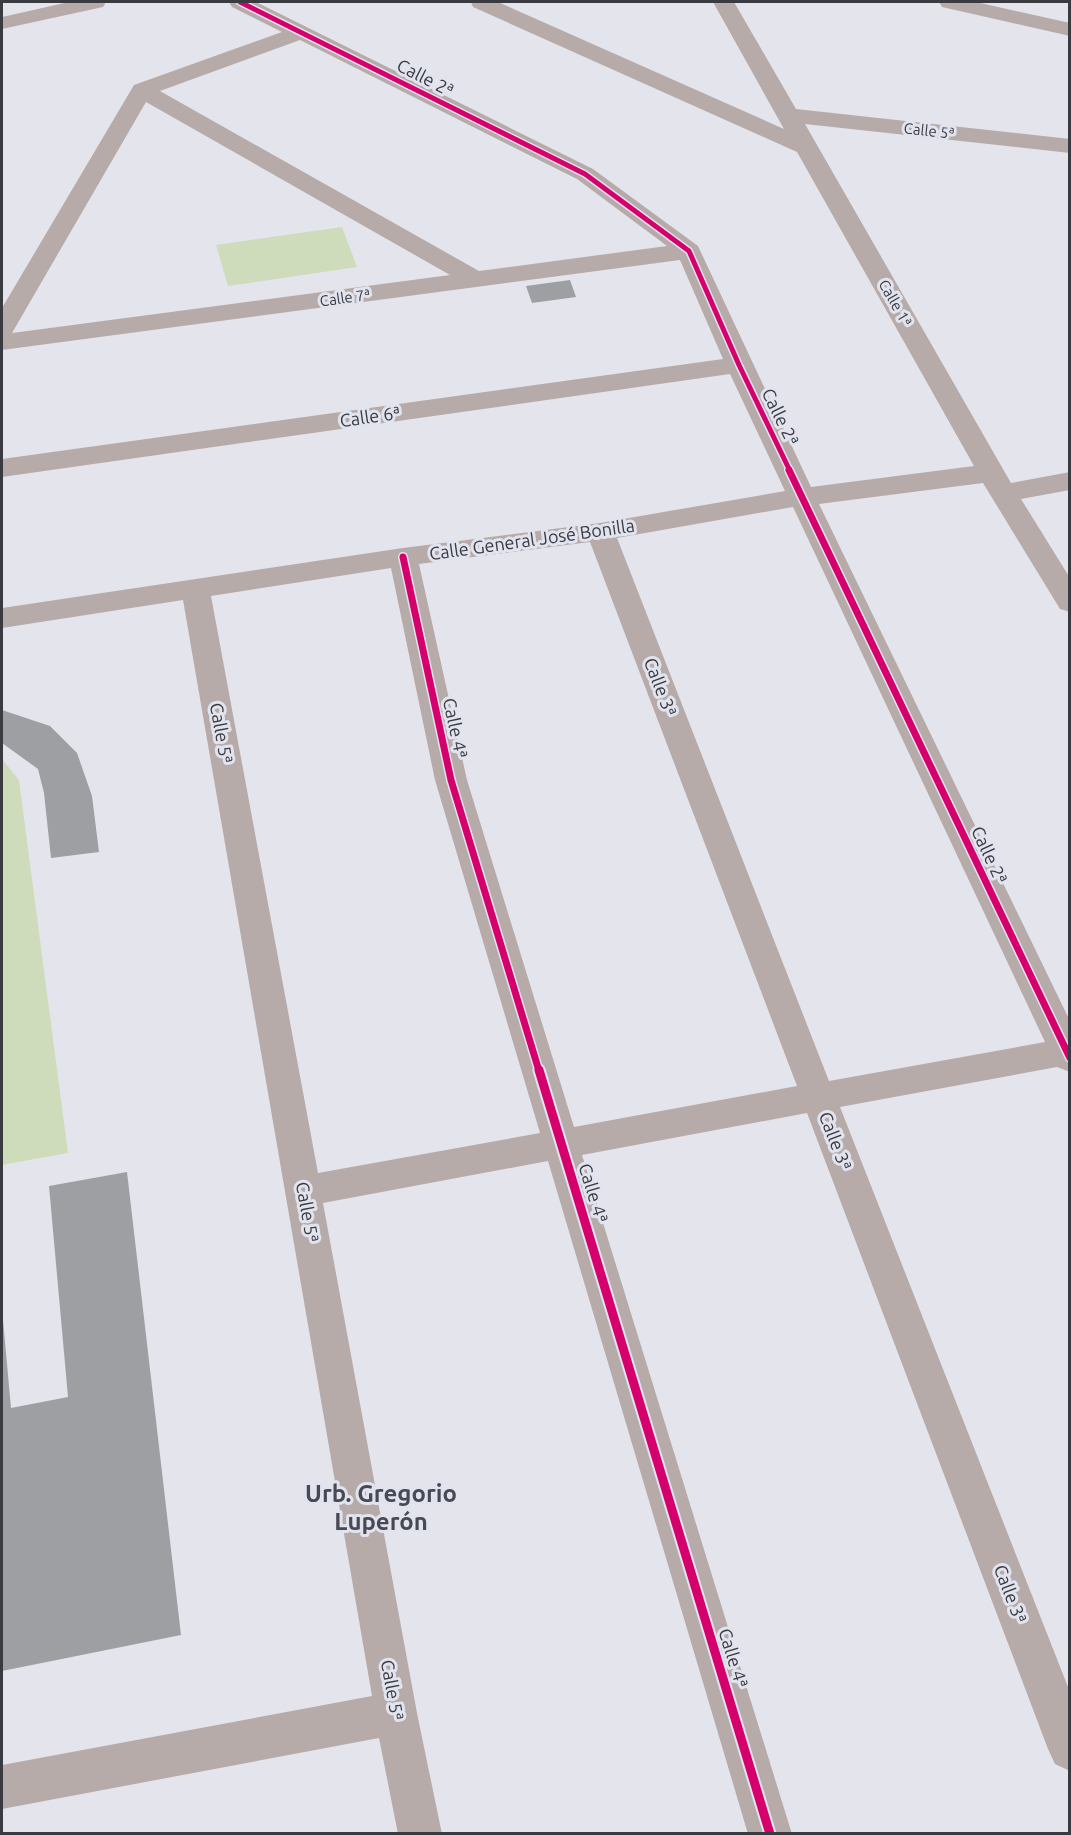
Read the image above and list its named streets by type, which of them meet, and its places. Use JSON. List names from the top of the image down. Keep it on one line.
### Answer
{"streets":{"street":["Calle 2ª","Calle 5ª","Calle 7ª","Calle 1ª","Calle 6ª","Calle General José Bonilla","Calle 3ª","Calle 4ª"]},"crossings":[["Calle 2ª","Calle 7ª"],["Calle 2ª","Calle 6ª"],["Calle 2ª","Calle General José Bonilla"],["Calle 5ª","Calle 1ª"],["Calle 5ª","Calle General José Bonilla"],["Calle 1ª","Calle General José Bonilla"],["Calle General José Bonilla","Calle 3ª"],["Calle General José Bonilla","Calle 4ª"]],"districts":["Urb. Gregorio Luperón"]}
